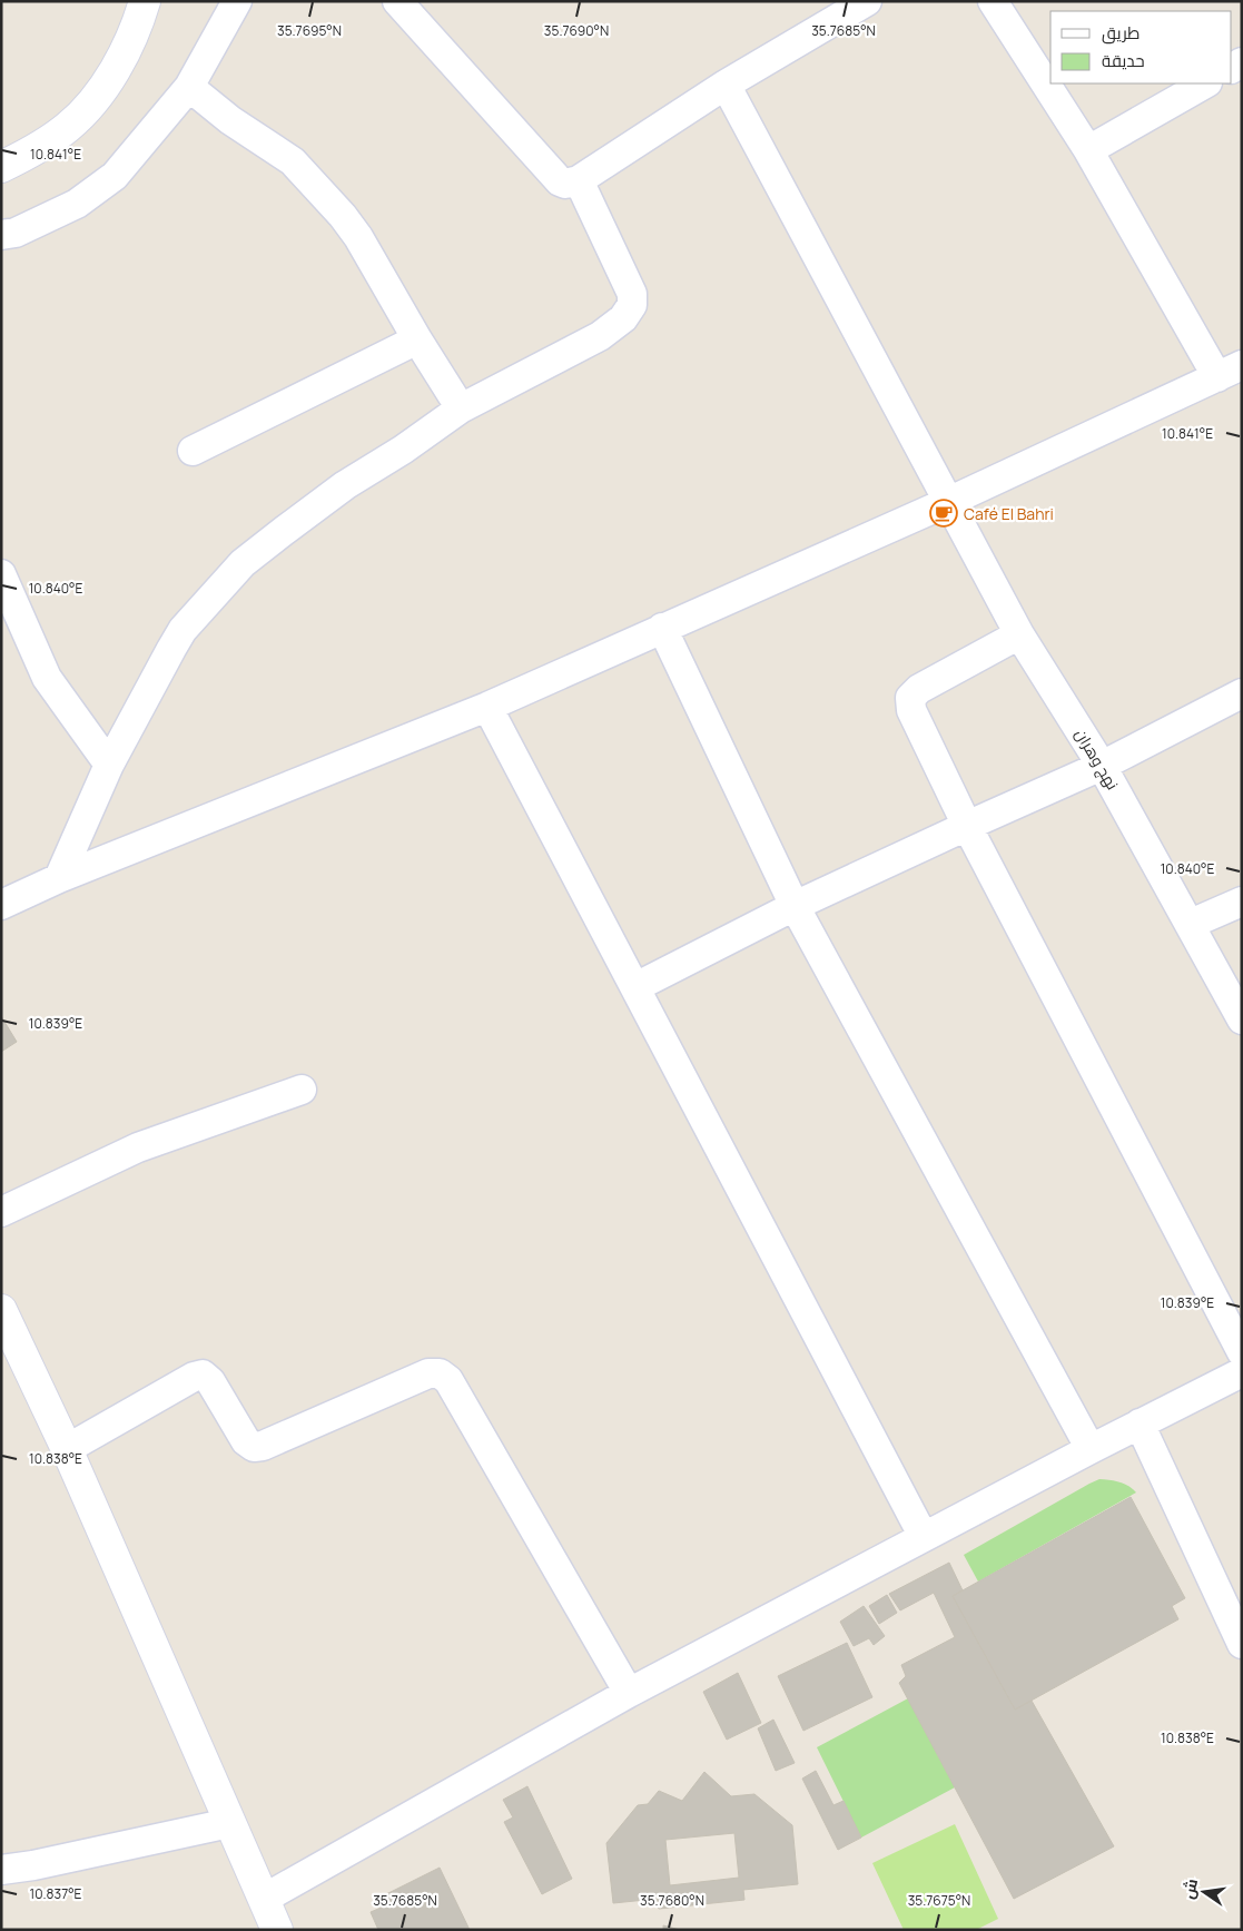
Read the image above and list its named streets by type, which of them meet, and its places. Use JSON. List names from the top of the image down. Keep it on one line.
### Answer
{"streets":{"street":["نهج وهران"]},"places":{"cafe":["Café El Bahri"]},"legend":["طريق","حديقة"],"north":"left","coordinates":["35.7695°N","35.7690°N","35.7685°N","10.841°E","10.840°E","10.839°E","10.838°E","10.837°E","35.7680°N","35.7675°N"]}
